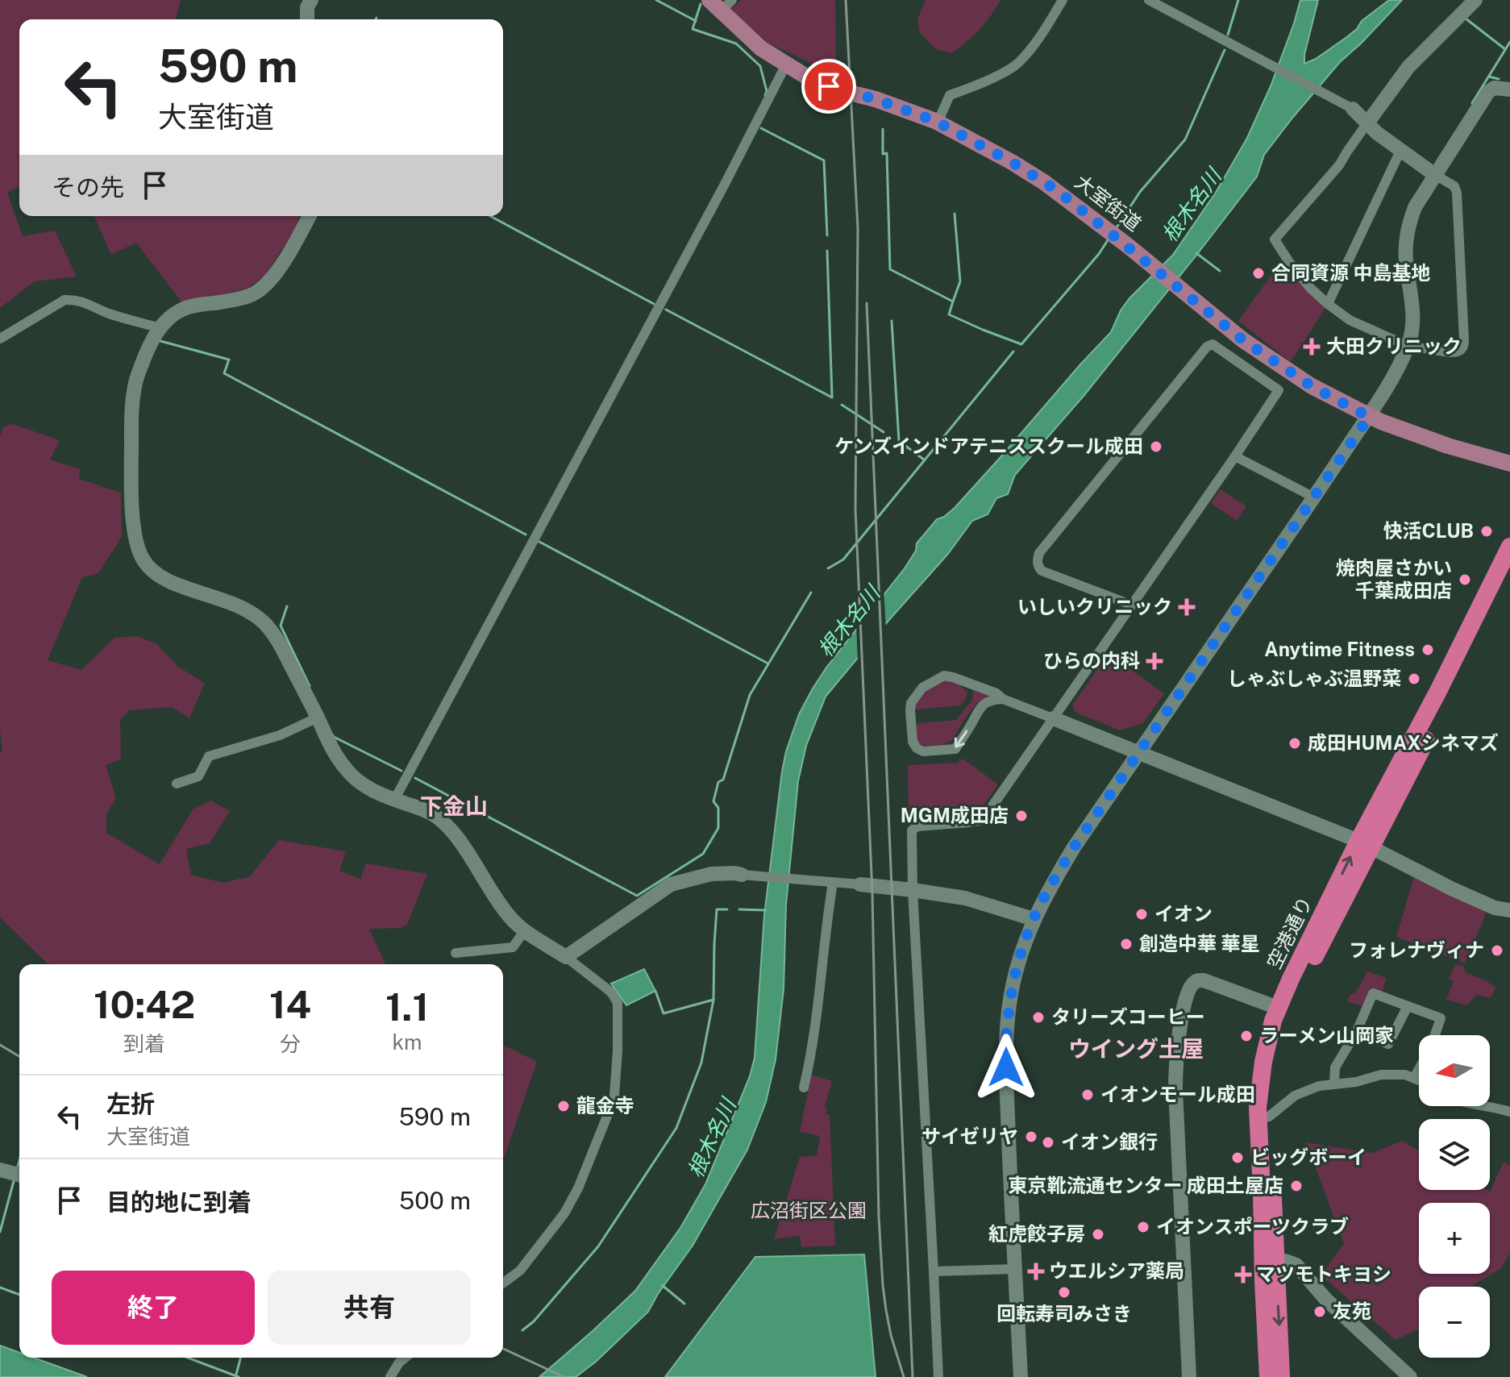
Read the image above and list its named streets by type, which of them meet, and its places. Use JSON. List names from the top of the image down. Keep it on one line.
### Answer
{"streets":{"highway":["空港通り"],"main road":["大室街道"]},"districts":["下金山","ウイング土屋"],"water":["根木名川"],"parks":["広沼街区公園"],"places":{"other":["合同資源 中島基地","ケンズインドアテニススクール成田","快活CLUB","焼肉屋さかい 千葉成田店","Anytime Fitness","しゃぶしゃぶ温野菜","成田HUMAXシネマズ","MGM成田店","イオン","創造中華 華星","フォレナヴィナ","タリーズコーヒー","ラーメン山岡家","イオンモール成田","龍金寺","サイゼリヤ","イオン銀行","ビッグボーイ","東京靴流通センター 成田土屋店","イオンスポーツクラブ","紅虎餃子房","回転寿司みさき","友苑"],"health":["大田クリニック","いしいクリニック","ひらの内科","ウエルシア薬局","マツモトキヨシ"]},"north":"left","page":{"turn":["590 m","大室街道"],"then":"その先","eta":["10:42","到着","14","分","1.1","km"],"map_buttons":["+","−"],"list":[{"name":"左折","note":"大室街道","value":"590 m"},{"name":"目的地に到着","value":"500 m"}],"buttons":["終了","共有"]}}
